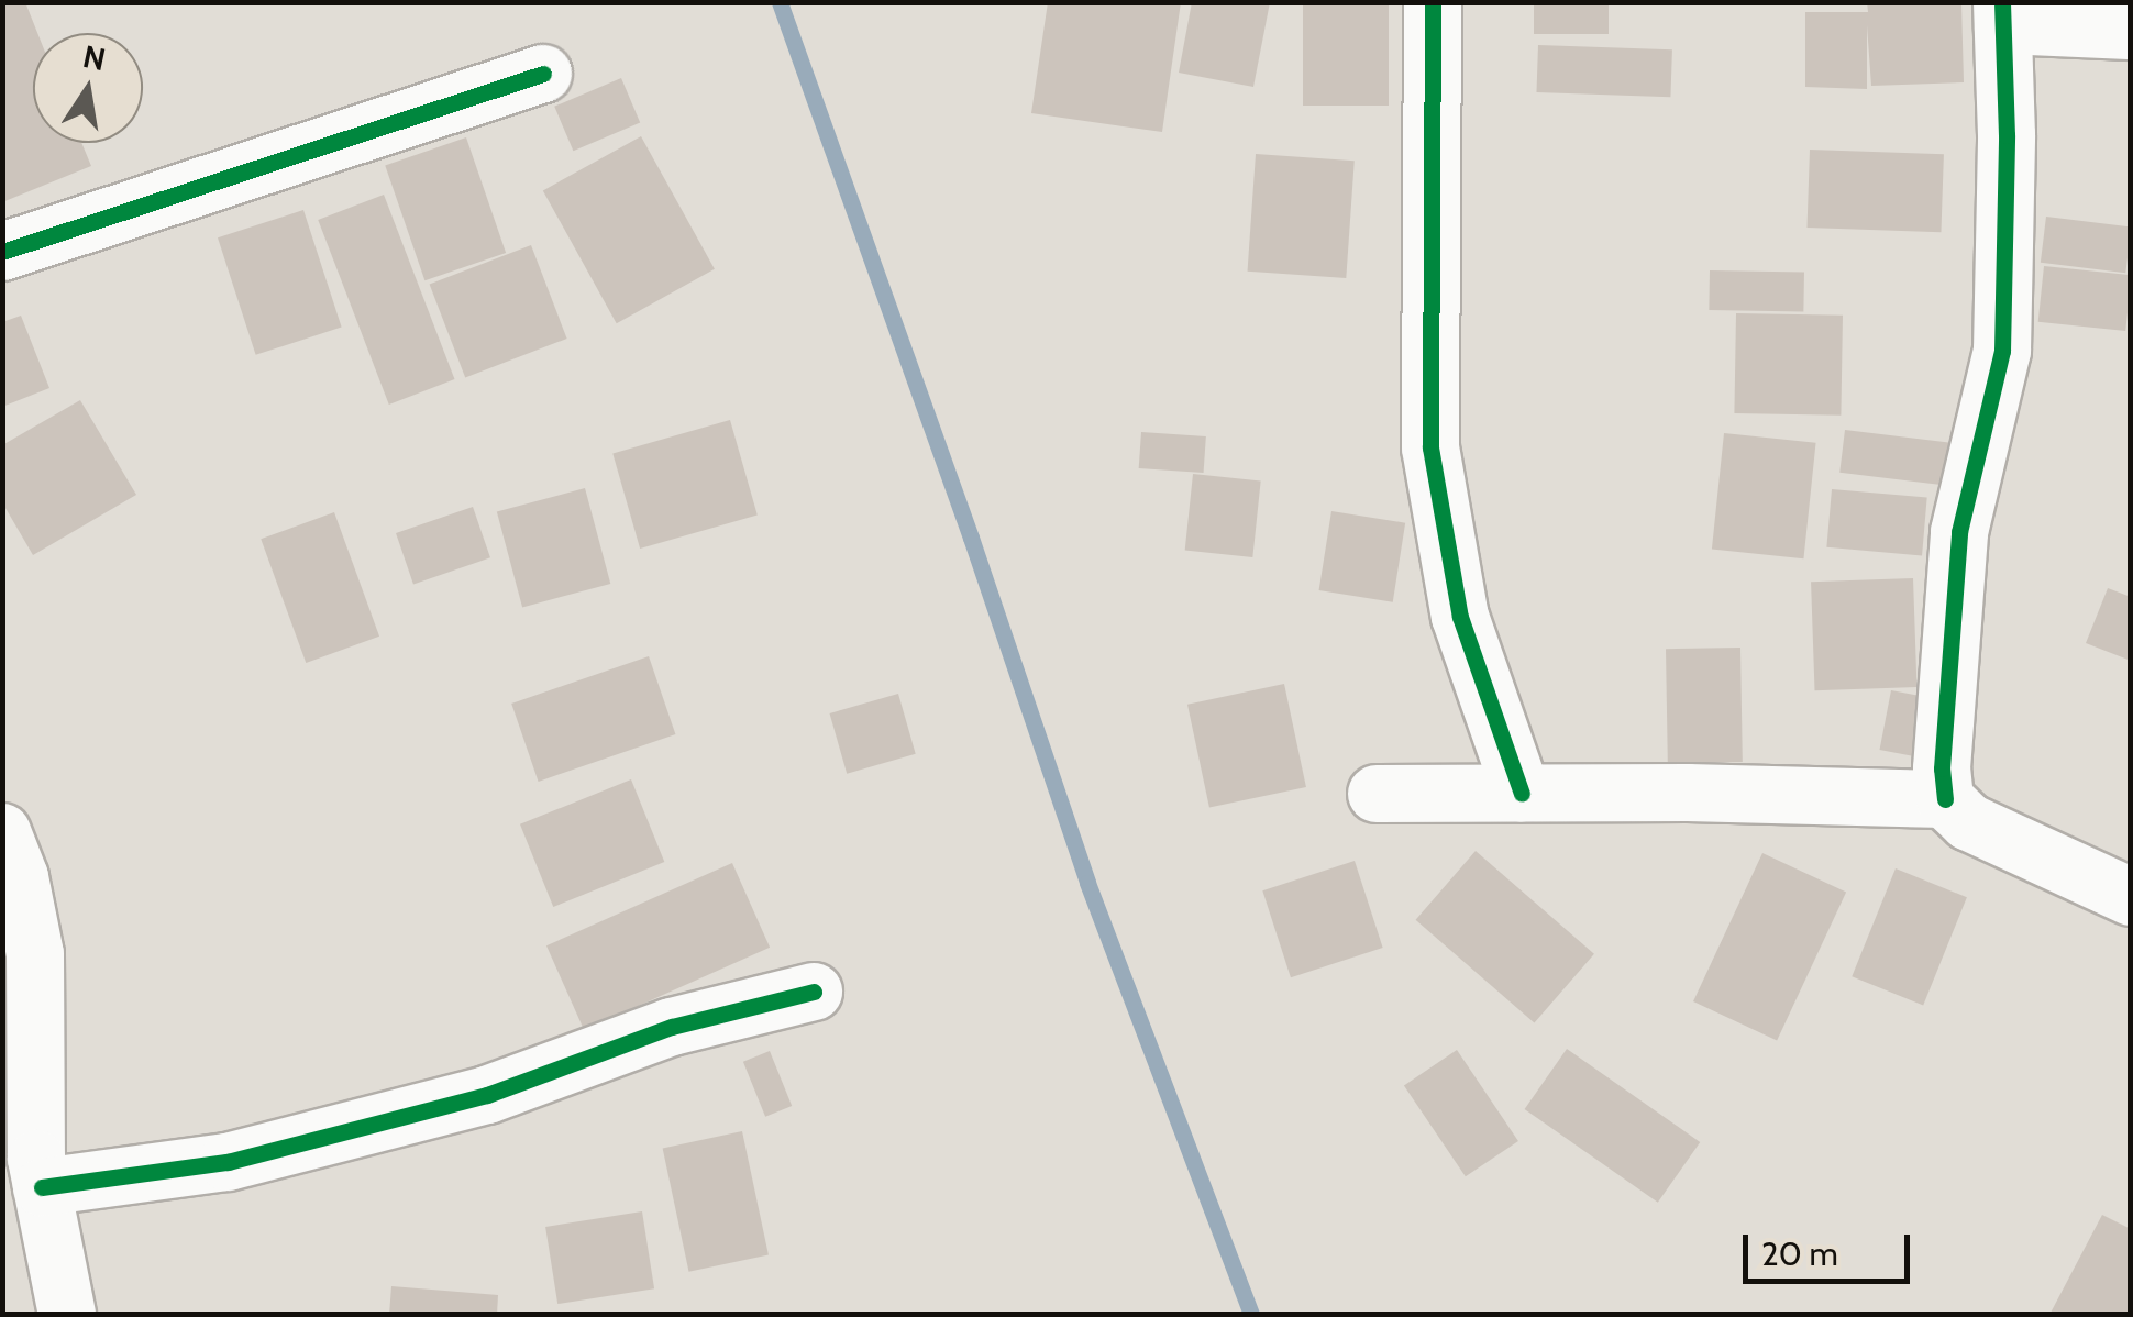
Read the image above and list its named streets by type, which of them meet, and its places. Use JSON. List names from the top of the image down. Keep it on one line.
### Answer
{"scale_bar":"20 m","north":"top"}
